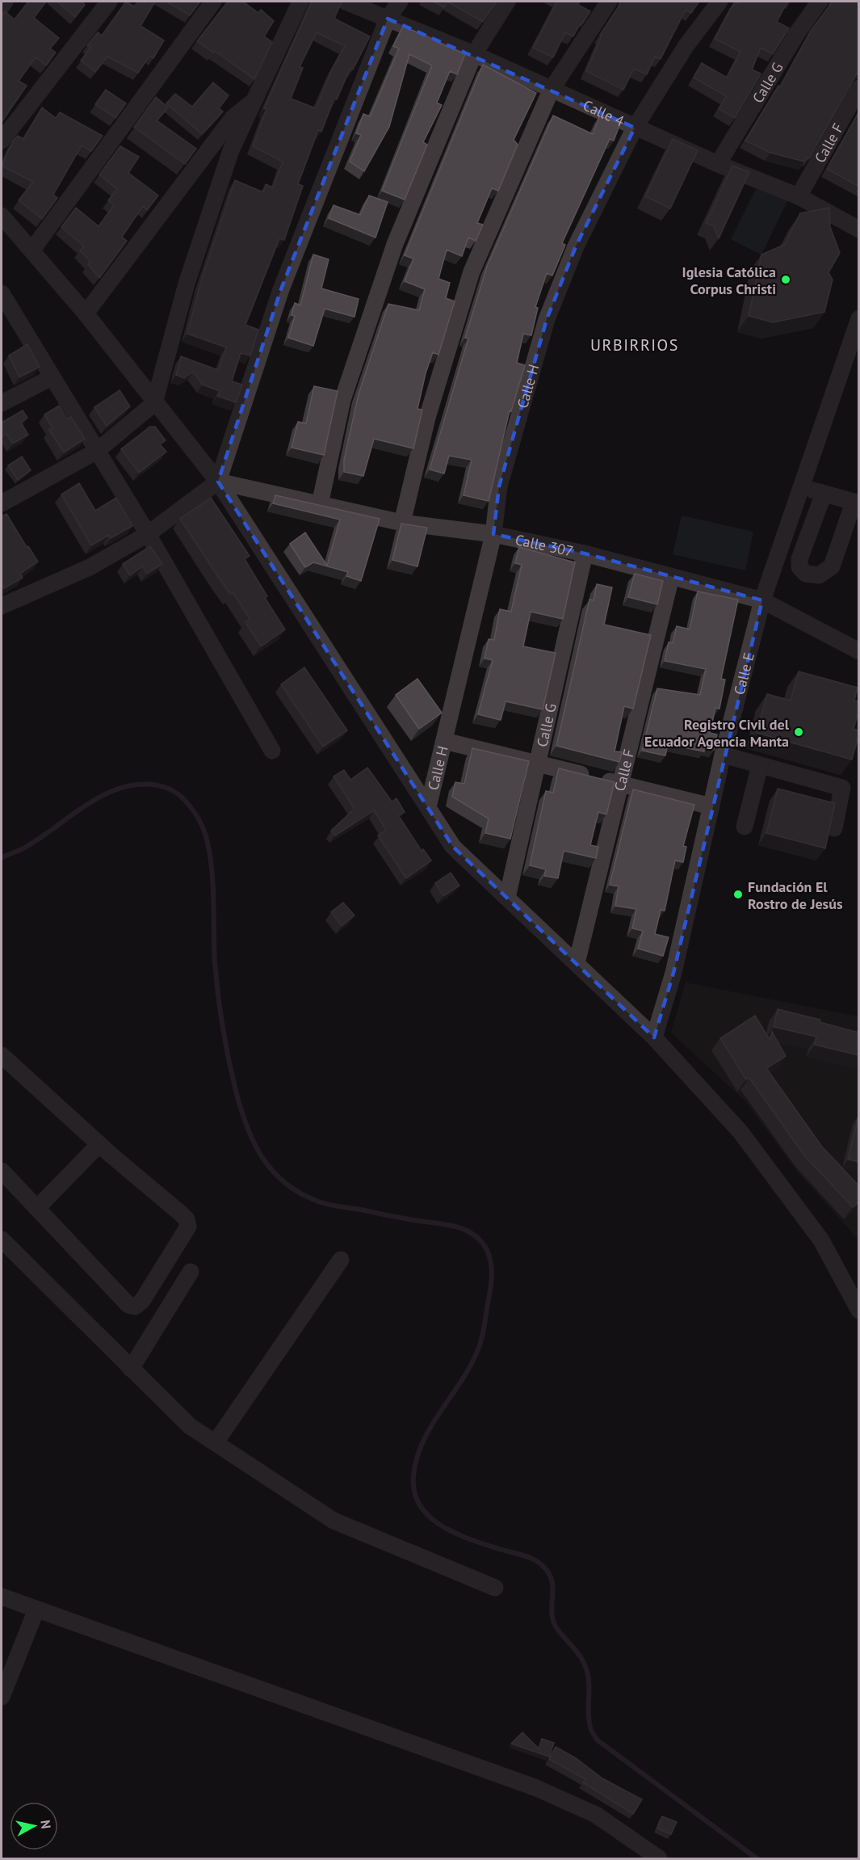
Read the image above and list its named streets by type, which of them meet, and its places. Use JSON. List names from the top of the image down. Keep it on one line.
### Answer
{"streets":{"street":["Calle G","Calle 4","Calle F","Calle H","Calle 307","Calle E"]},"crossings":[["Calle G","Calle 4"],["Calle G","Calle 307"],["Calle 4","Calle F"],["Calle 4","Calle H"],["Calle F","Calle 307"],["Calle H","Calle 307"],["Calle 307","Calle E"]],"districts":["URBIRRIOS"],"places":["Iglesia Católica Corpus Christi","Registro Civil del Ecuador Agencia Manta","Fundación El Rostro de Jesús"],"north":"right"}
